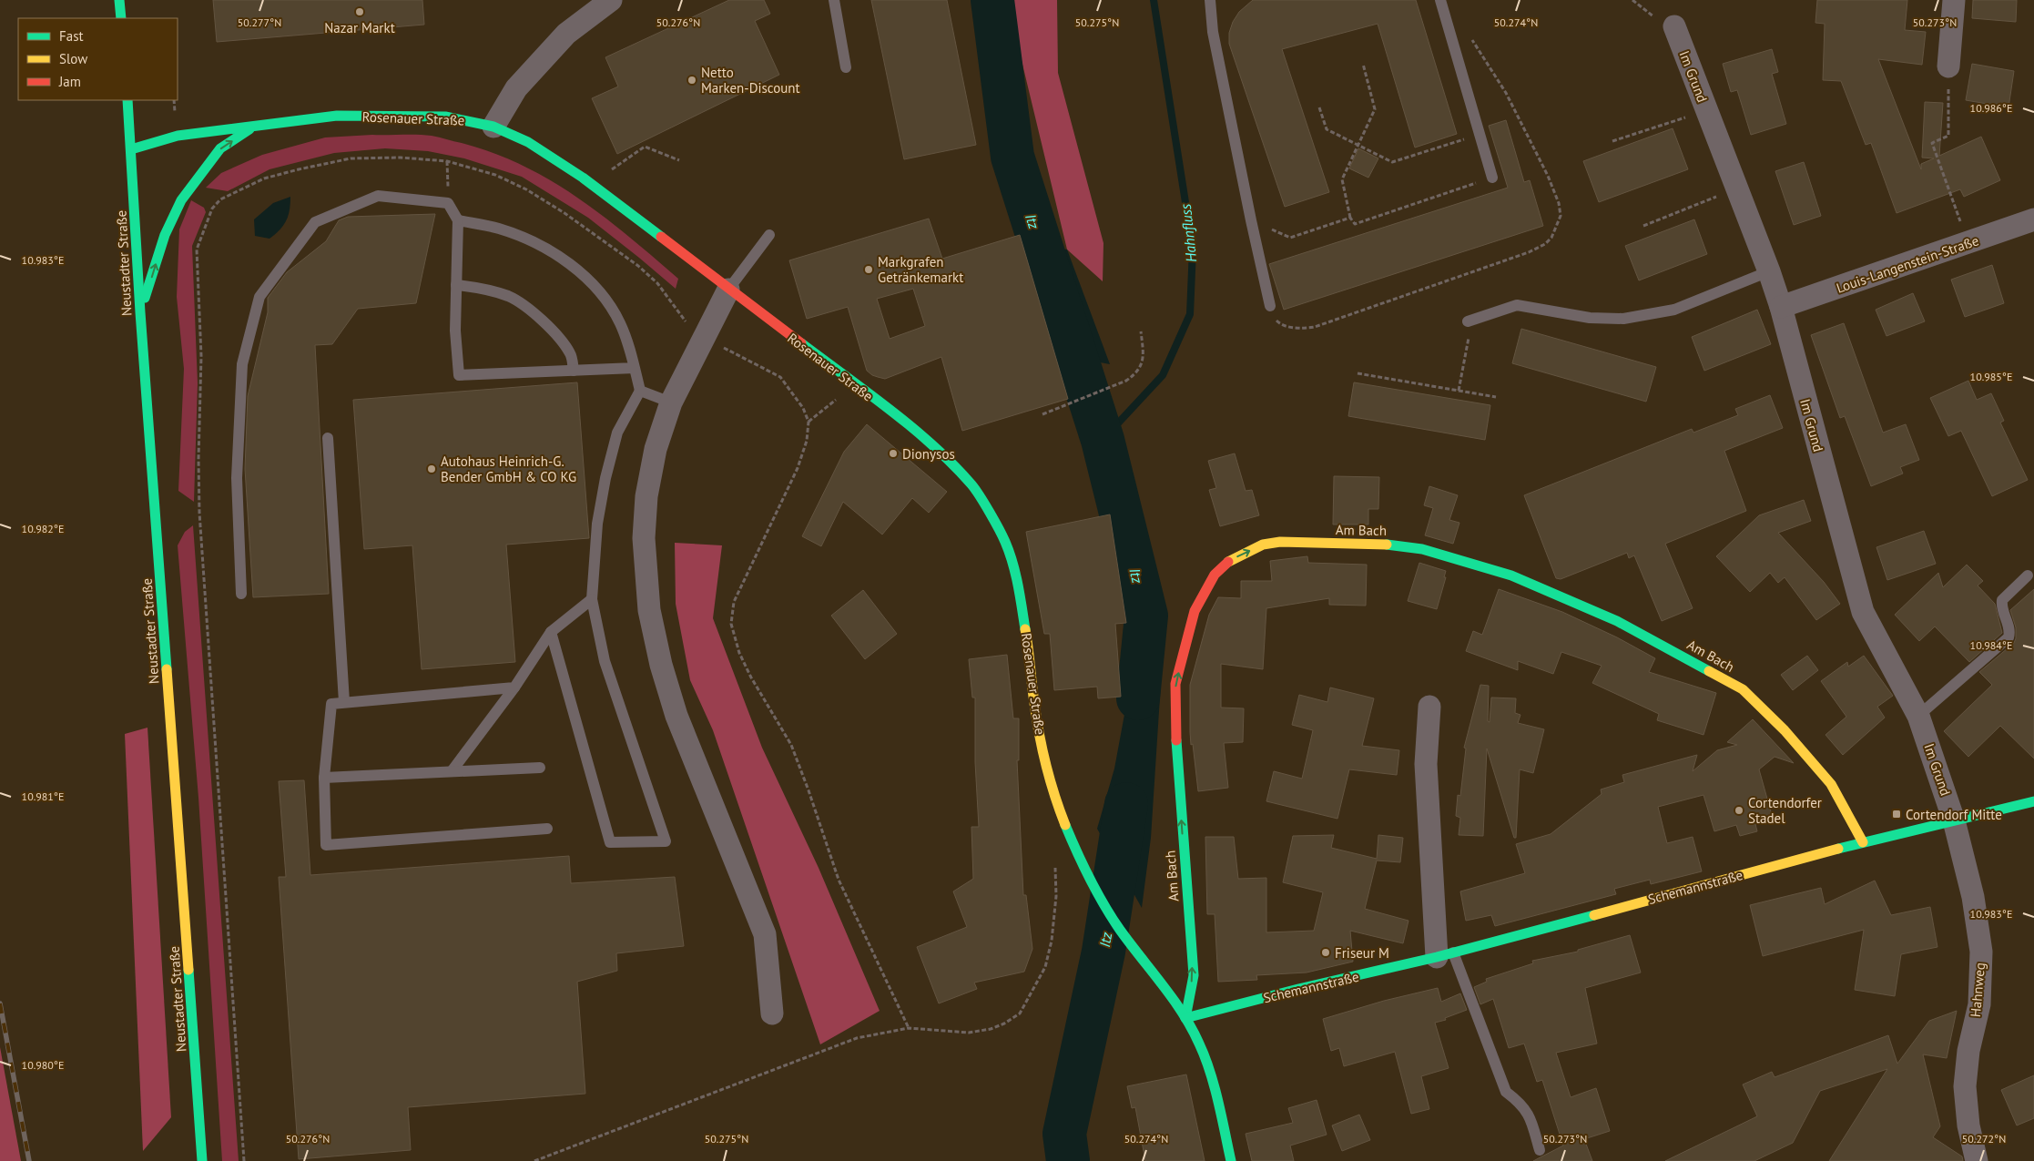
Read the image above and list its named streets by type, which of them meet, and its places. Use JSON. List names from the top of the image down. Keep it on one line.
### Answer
{"streets":{"street":["Im Grund","Rosenauer Straße","Neustadter Straße","Louis-Langenstein-Straße","Am Bach","Schemannstraße","Hahnweg"]},"crossings":[["Im Grund","Louis-Langenstein-Straße"],["Im Grund","Schemannstraße"],["Im Grund","Hahnweg"],["Rosenauer Straße","Neustadter Straße"],["Rosenauer Straße","Am Bach"],["Rosenauer Straße","Schemannstraße"],["Am Bach","Schemannstraße"],["Schemannstraße","Hahnweg"]],"water":["Itz","Hahnfluss"],"places":{"other":["Nazar Markt","Netto Marken-Discount","Markgrafen Getränkemarkt","Dionysos","Autohaus Heinrich-G. Bender GmbH & CO KG","Cortendorfer Stadel","Friseur M"],"transit":["Cortendorf Mitte"]},"legend":["Fast","Slow","Jam"],"coordinates":["50.277°N","50.276°N","50.275°N","50.274°N","50.273°N","10.986°E","10.983°E","10.985°E","10.982°E","10.984°E","10.981°E","10.980°E","50.272°N"]}
